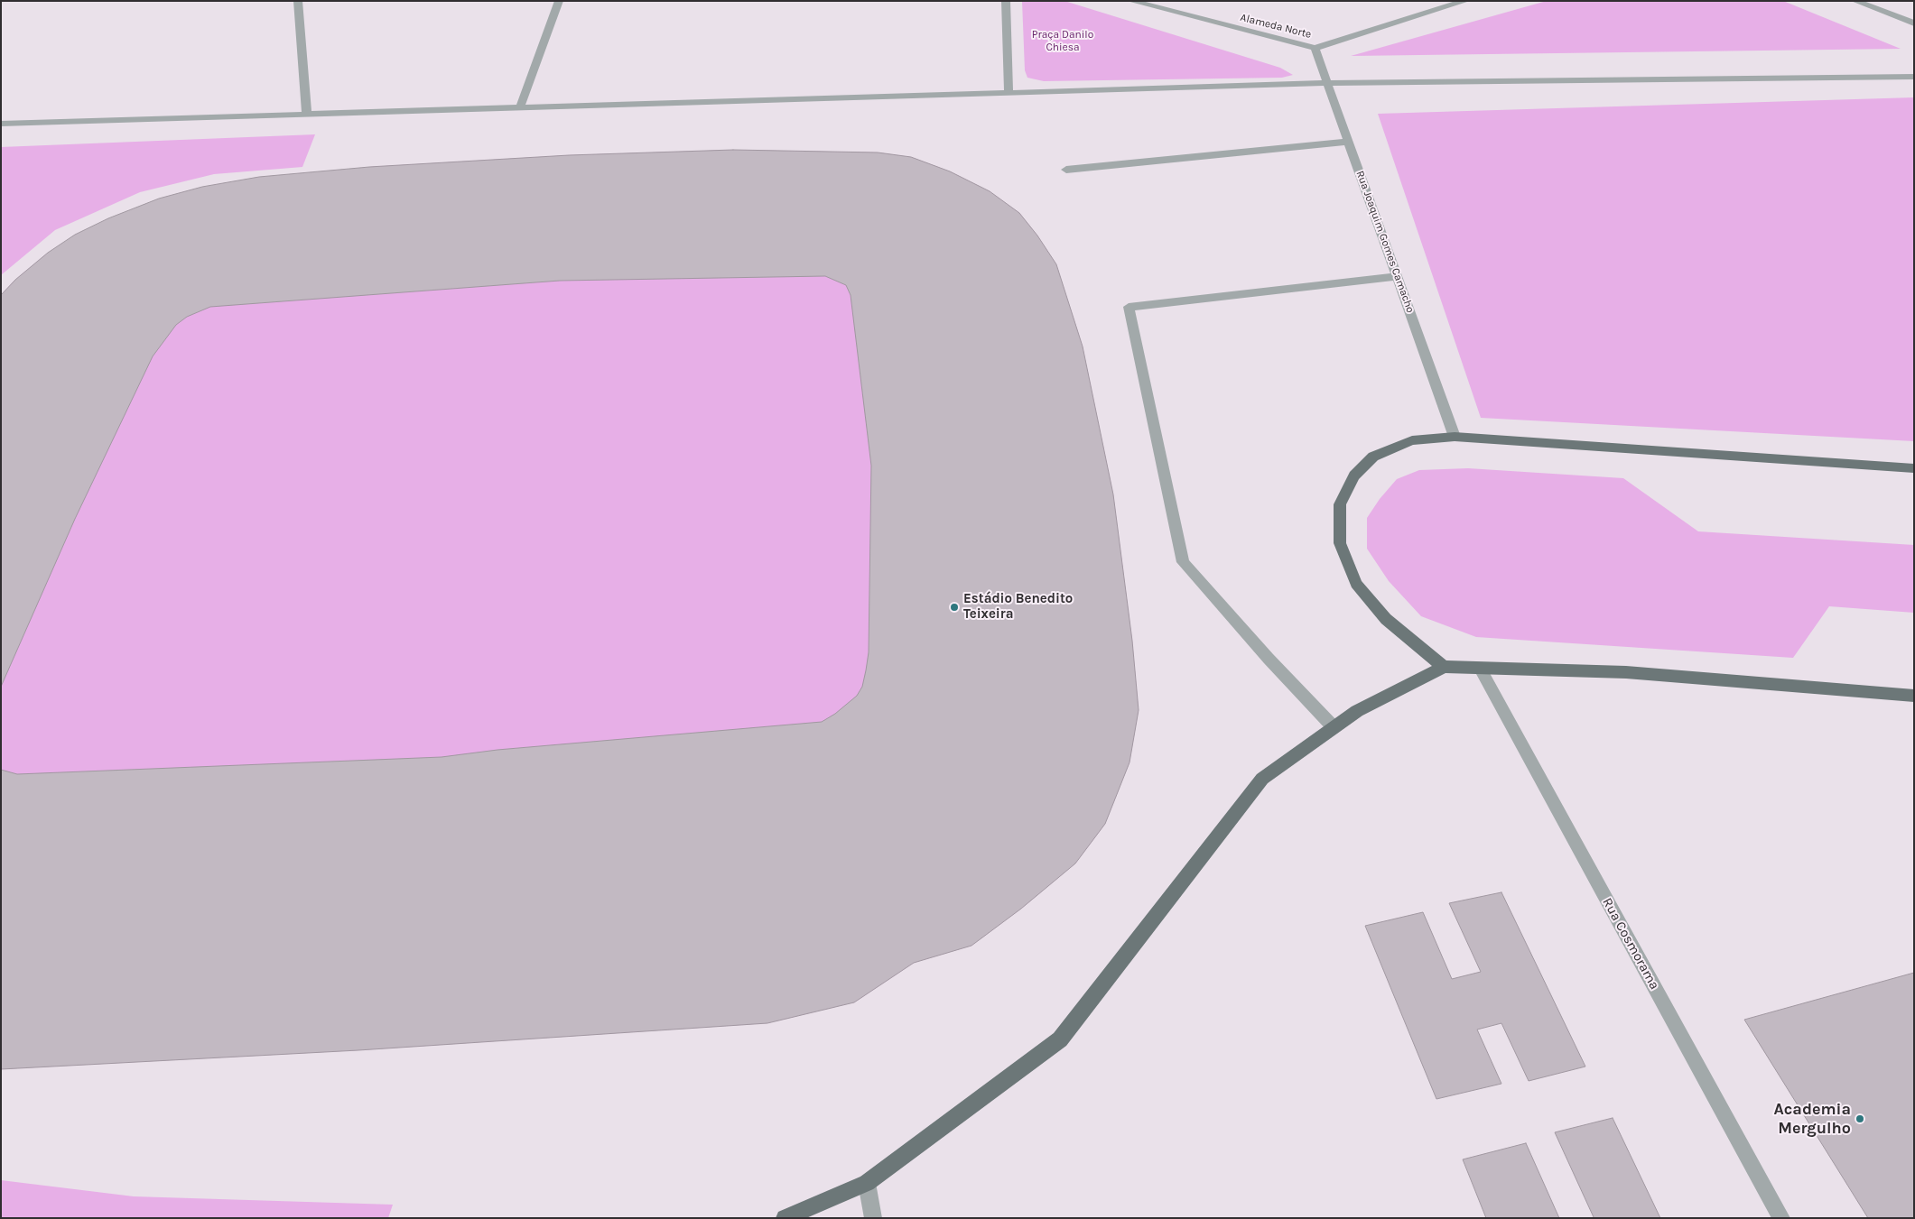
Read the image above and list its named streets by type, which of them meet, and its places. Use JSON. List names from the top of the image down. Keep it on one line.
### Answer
{"streets":{"street":["Alameda Norte","Rua Joaquim Gomes Camacho","Rua Cosmorama"]},"crossings":[["Alameda Norte","Rua Joaquim Gomes Camacho"]],"parks":["Praça Danilo Chiesa"],"places":["Estádio Benedito Teixeira","Academia Mergulho"]}
